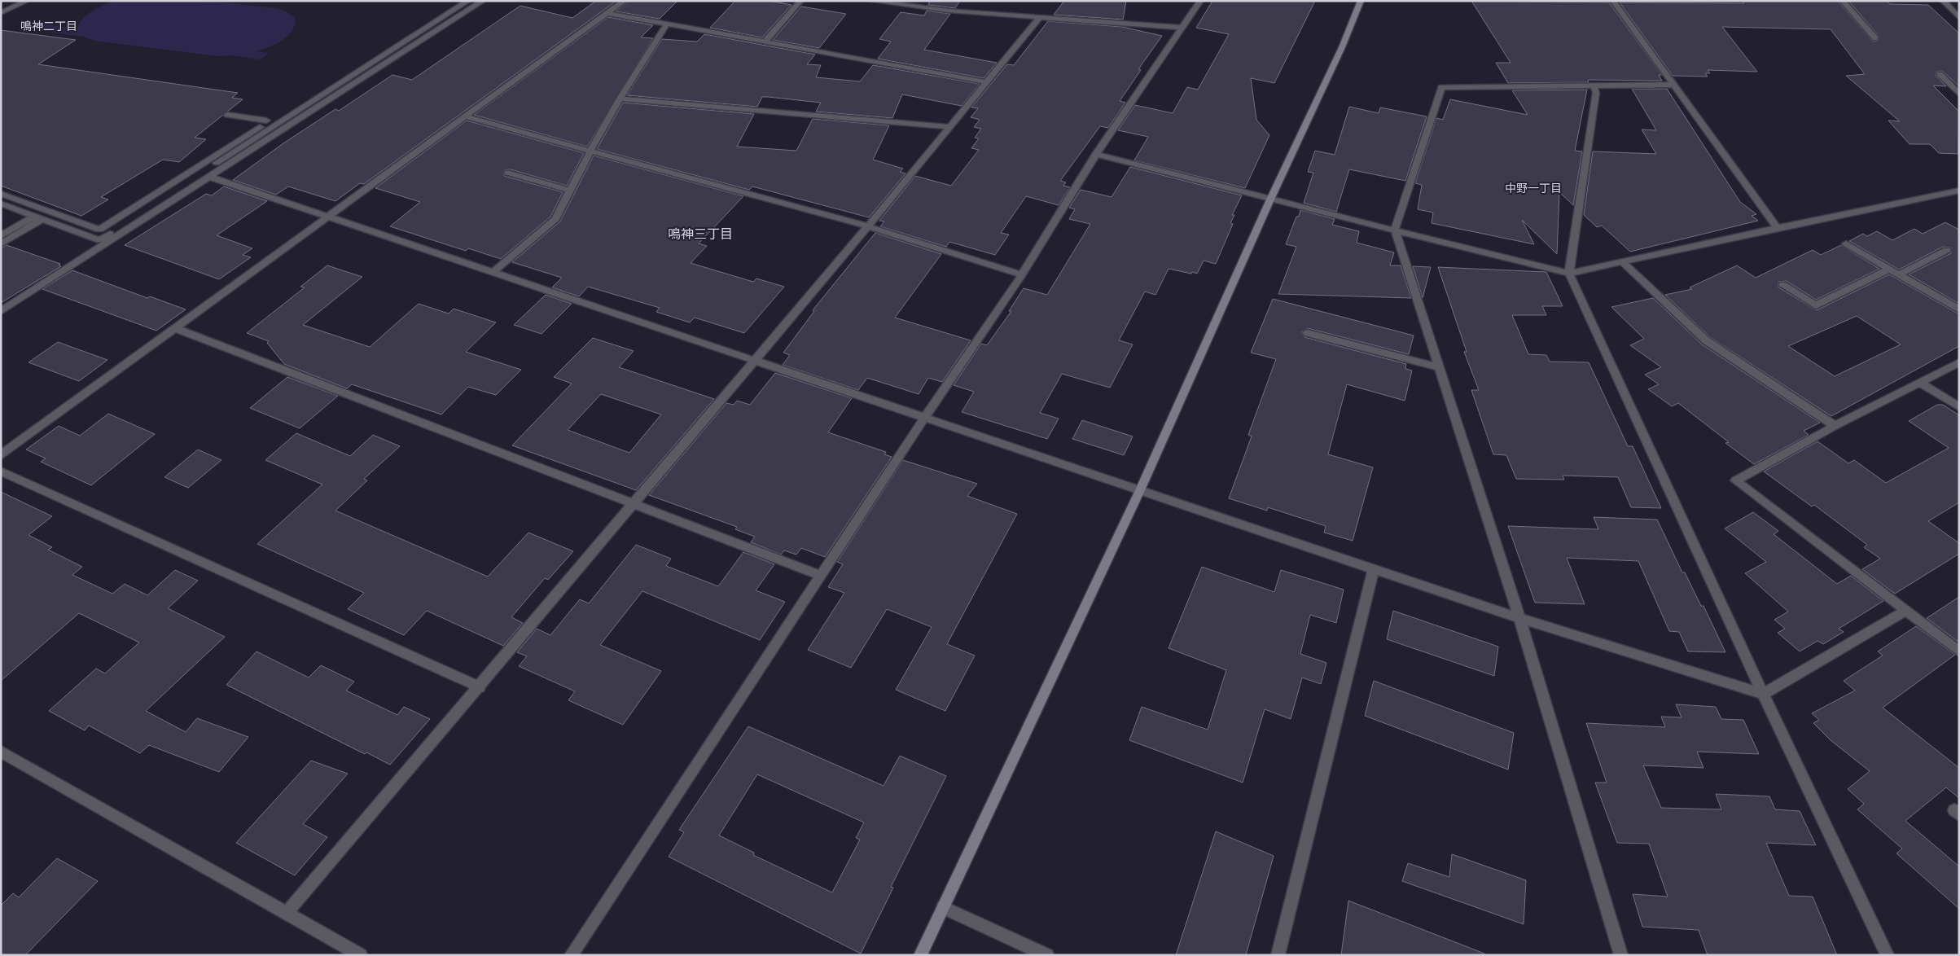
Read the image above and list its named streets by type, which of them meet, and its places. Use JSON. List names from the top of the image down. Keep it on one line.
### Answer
{"districts":["鳴神二丁目","中野一丁目","鳴神三丁目"]}
